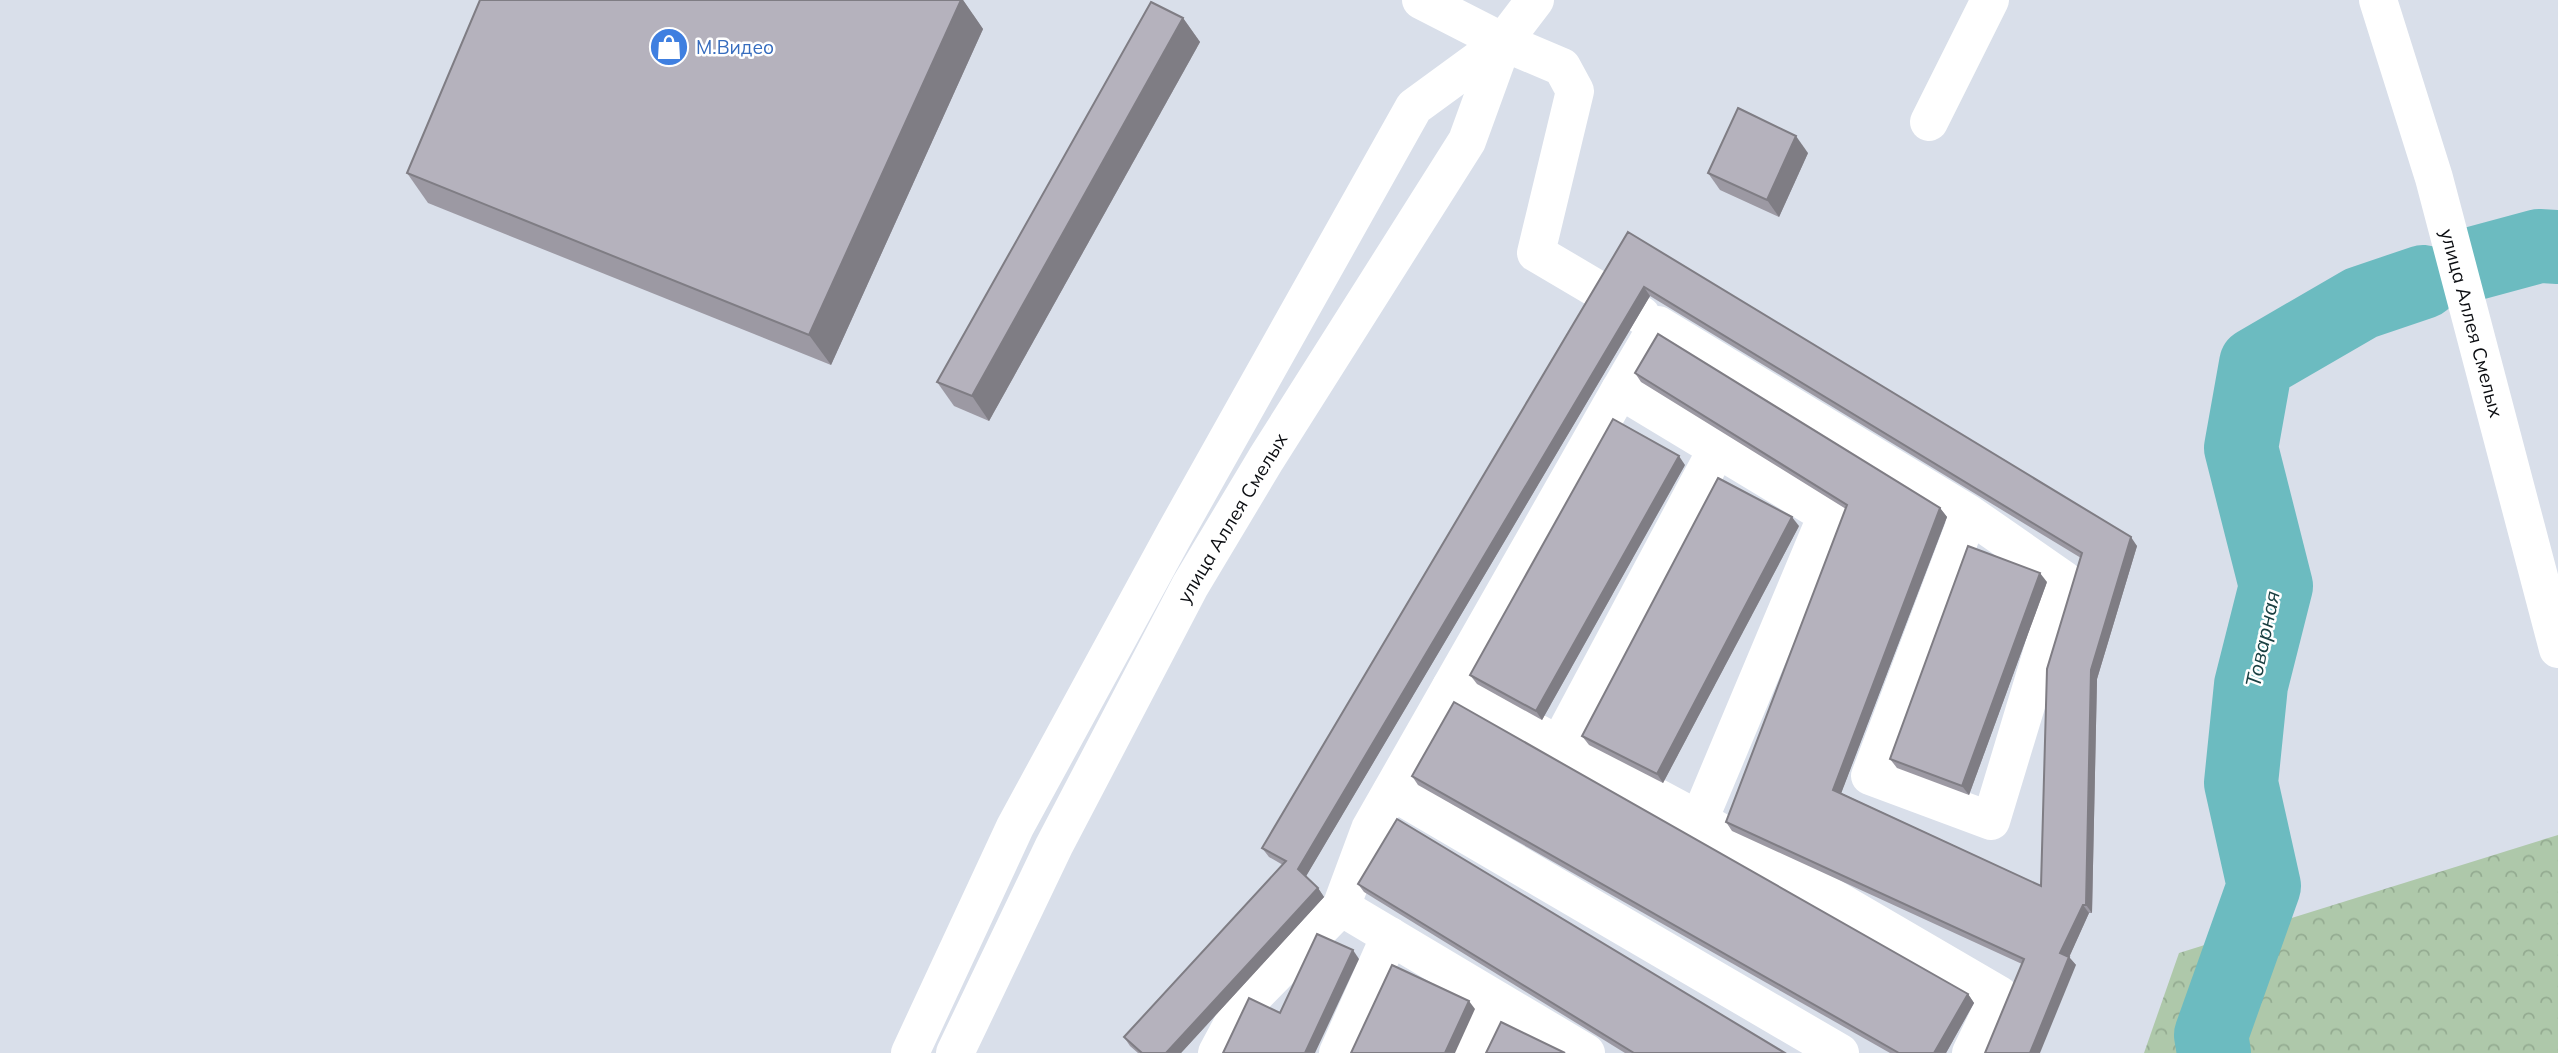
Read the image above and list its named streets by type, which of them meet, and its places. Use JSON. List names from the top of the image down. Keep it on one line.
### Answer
{"streets":{"main road":["улица Аллея Смелых"]},"water":["Товарная"],"places":{"shop":["M.Видео"]}}
